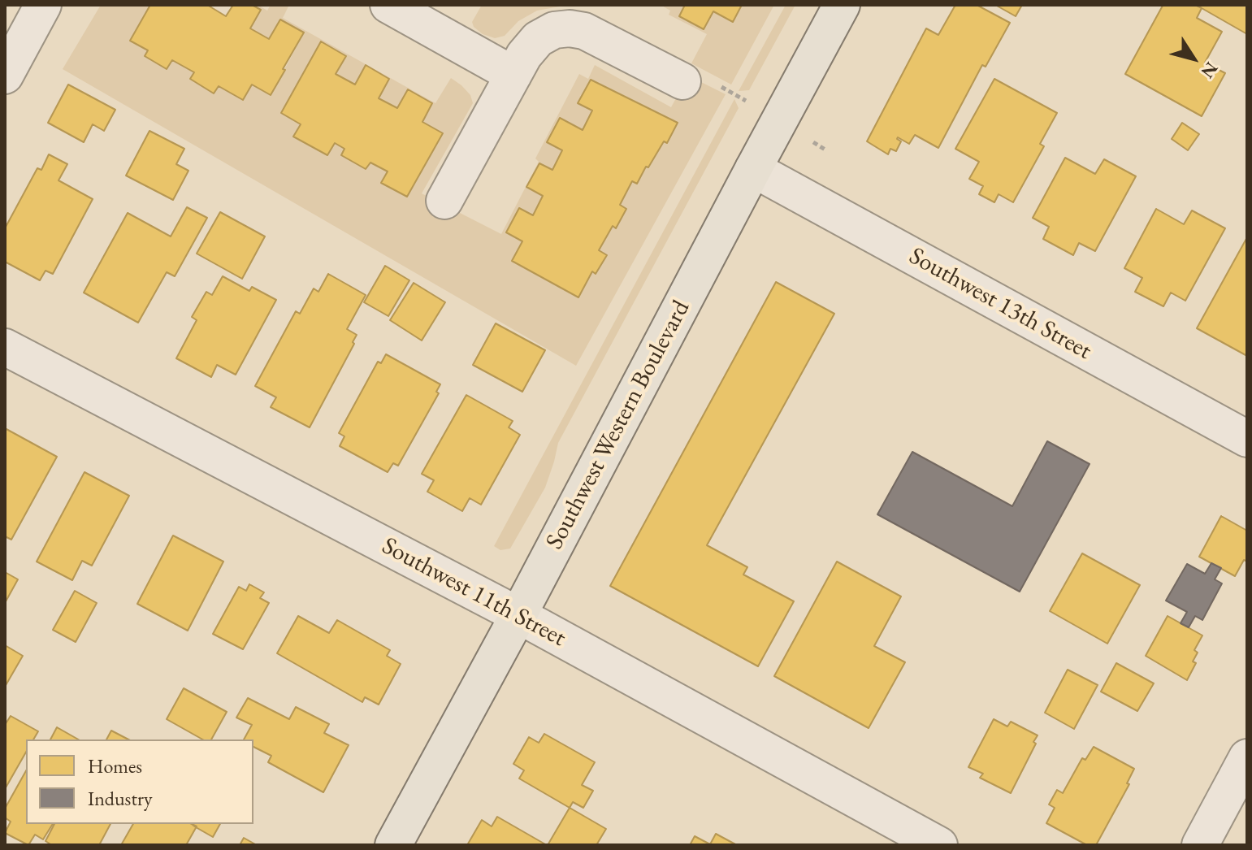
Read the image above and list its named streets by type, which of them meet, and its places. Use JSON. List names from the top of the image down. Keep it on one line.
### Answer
{"streets":{"main road":["Southwest Western Boulevard"],"street":["Southwest 13th Street","Southwest 11th Street"]},"crossings":[["Southwest 13th Street","Southwest Western Boulevard"],["Southwest Western Boulevard","Southwest 11th Street"]],"legend":["Homes","Industry"],"north":"bottom right"}
